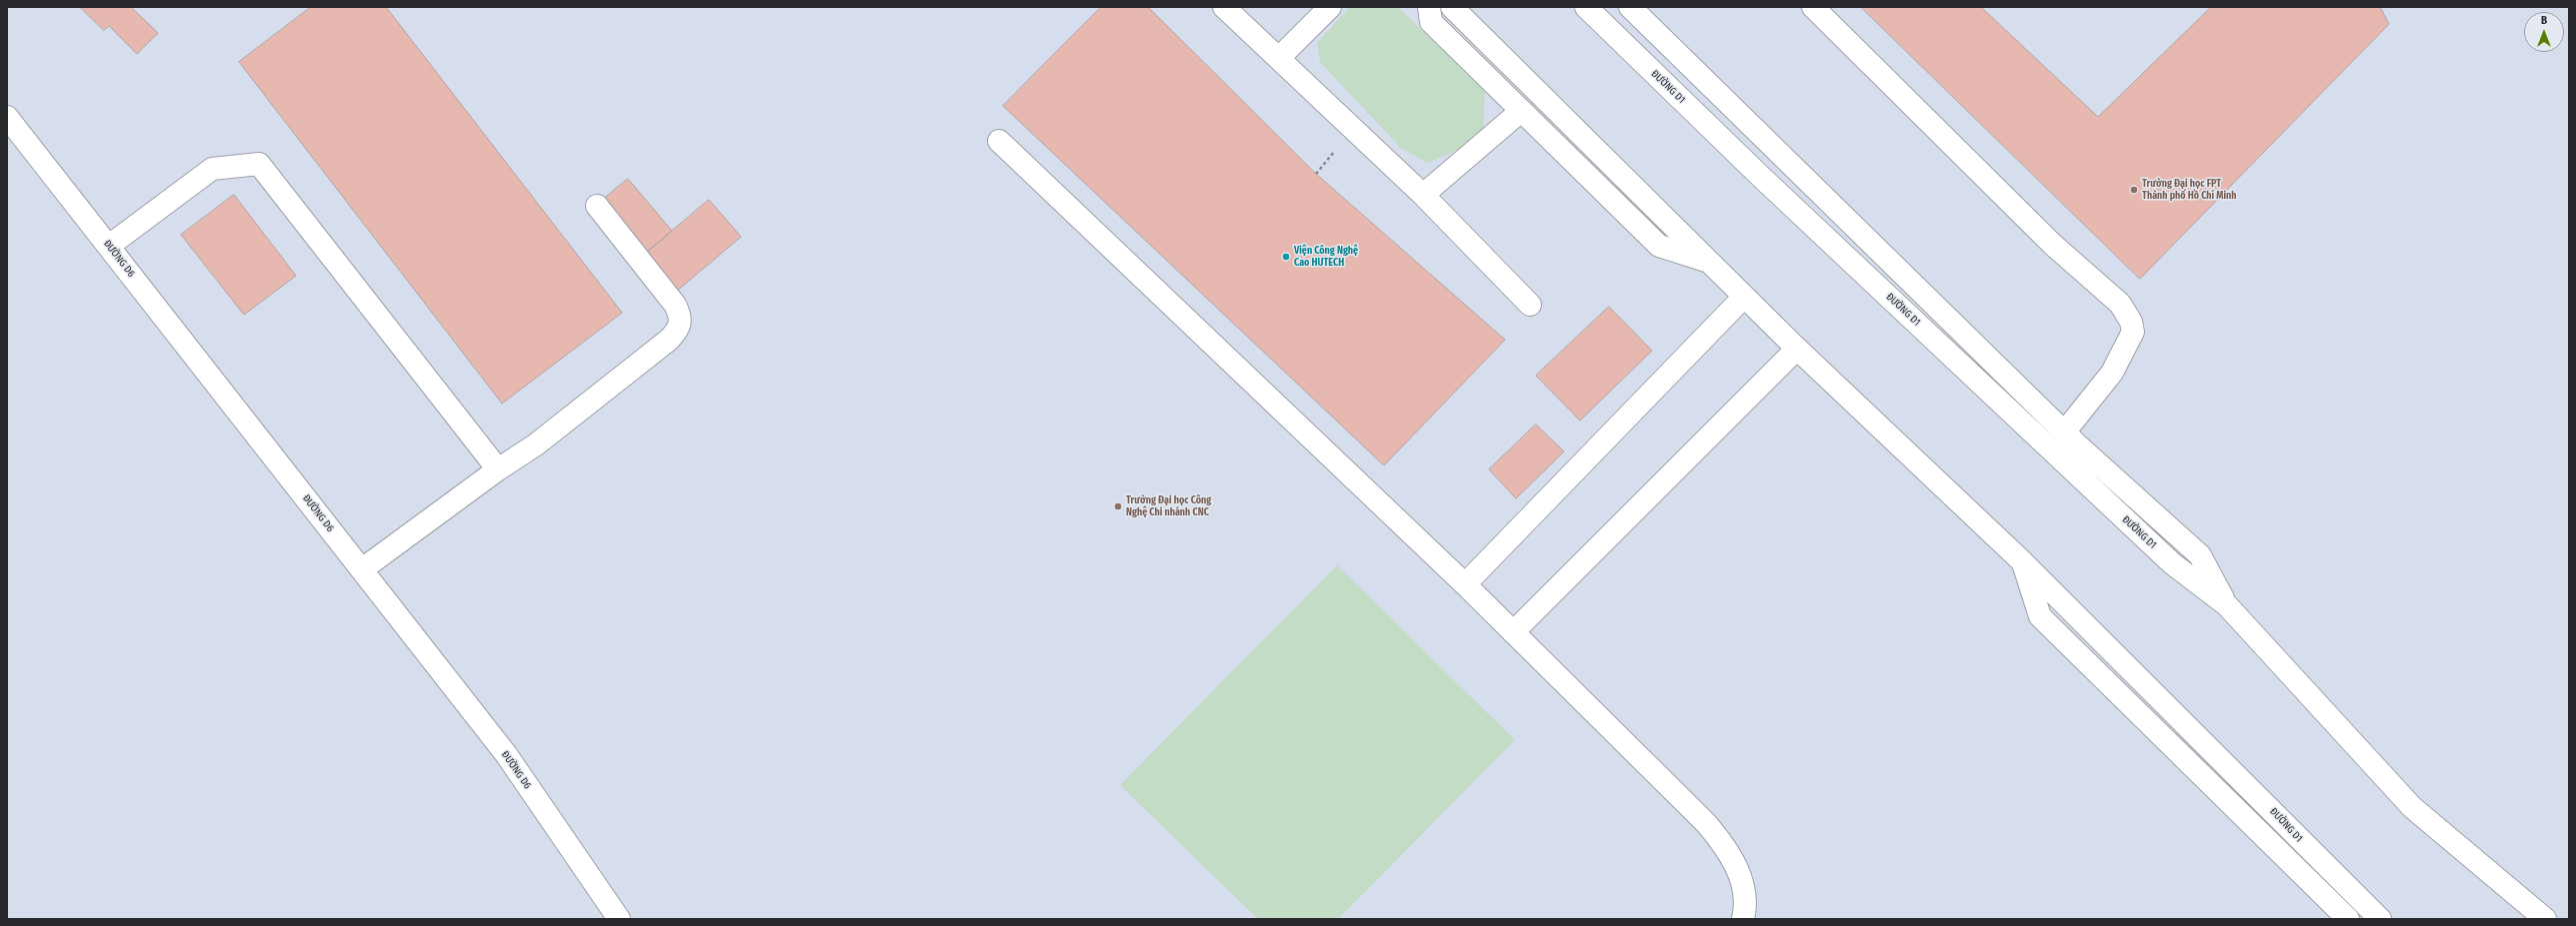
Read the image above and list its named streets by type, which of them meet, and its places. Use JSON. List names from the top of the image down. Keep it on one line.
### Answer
{"streets":{"main road":["ĐƯỜNG D1","ĐƯỜNG D6"]},"places":["Trường Đại học FPT Thành phố Hồ Chí Minh","Viện Công Nghệ Cao HUTECH","Trường Đại học Công Nghệ Chi nhánh CNC"],"north":"top"}
